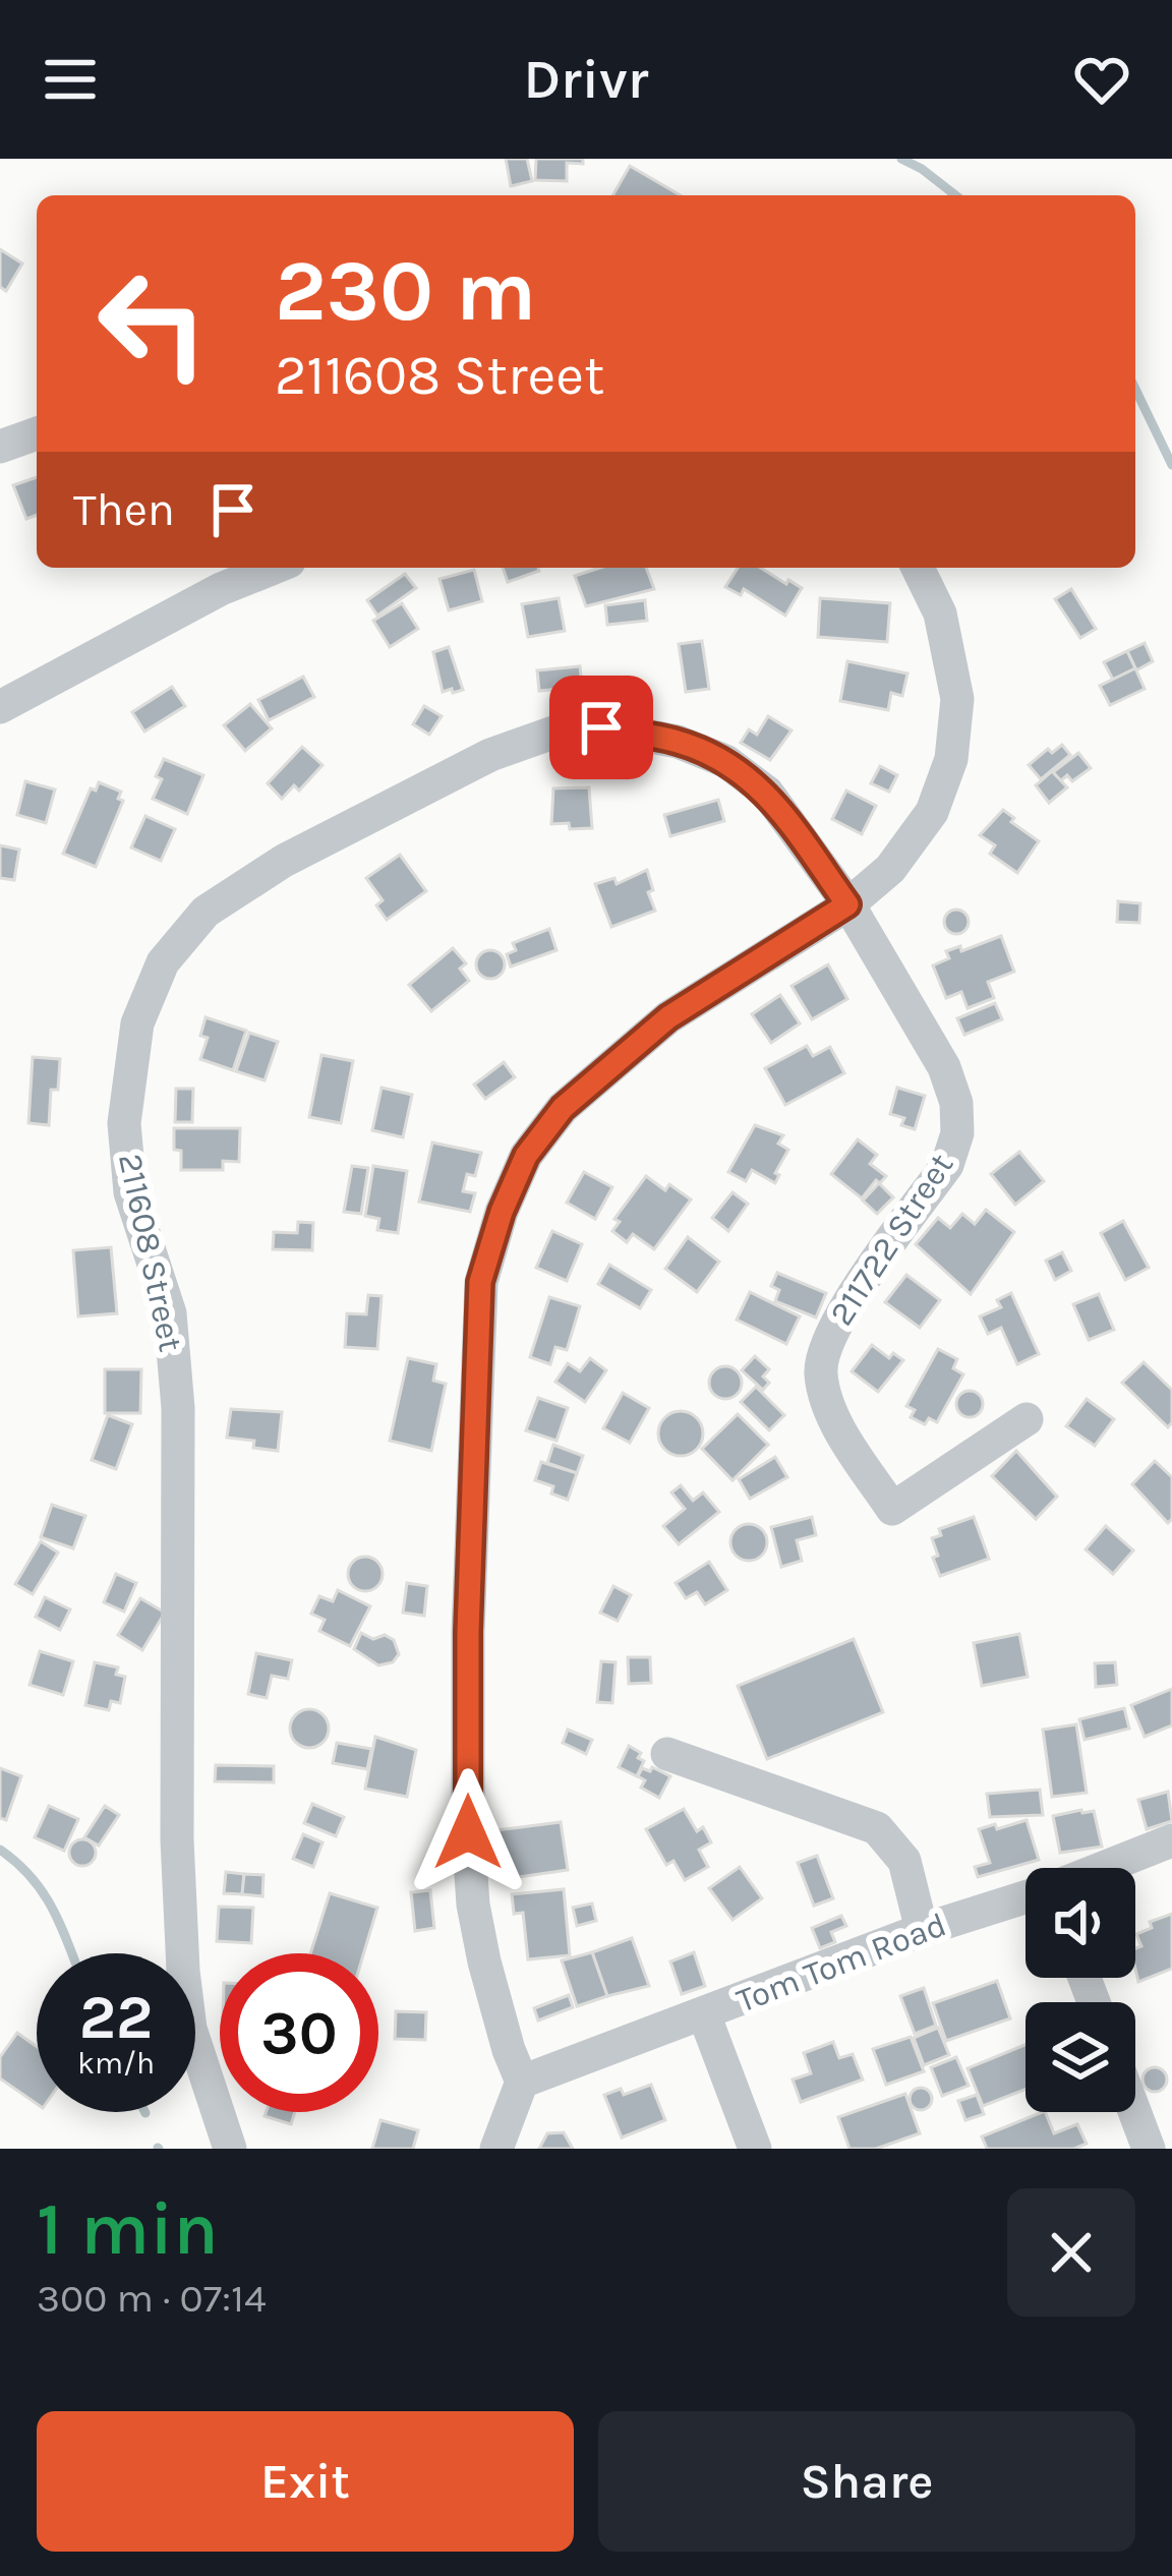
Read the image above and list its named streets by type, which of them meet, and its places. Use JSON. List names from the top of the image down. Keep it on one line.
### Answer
{"streets":{"street":["211722 Street","211608 Street","Tom Tom Road"]},"crossings":[["211722 Street","211608 Street"]],"page":{"header":"Drivr","turn":["230 m","211608 Street"],"then":"Then","speed":"22 km/h","limit":"30","heading":["1 min","300 m · 07:14"],"buttons":["Exit","Share"]}}
